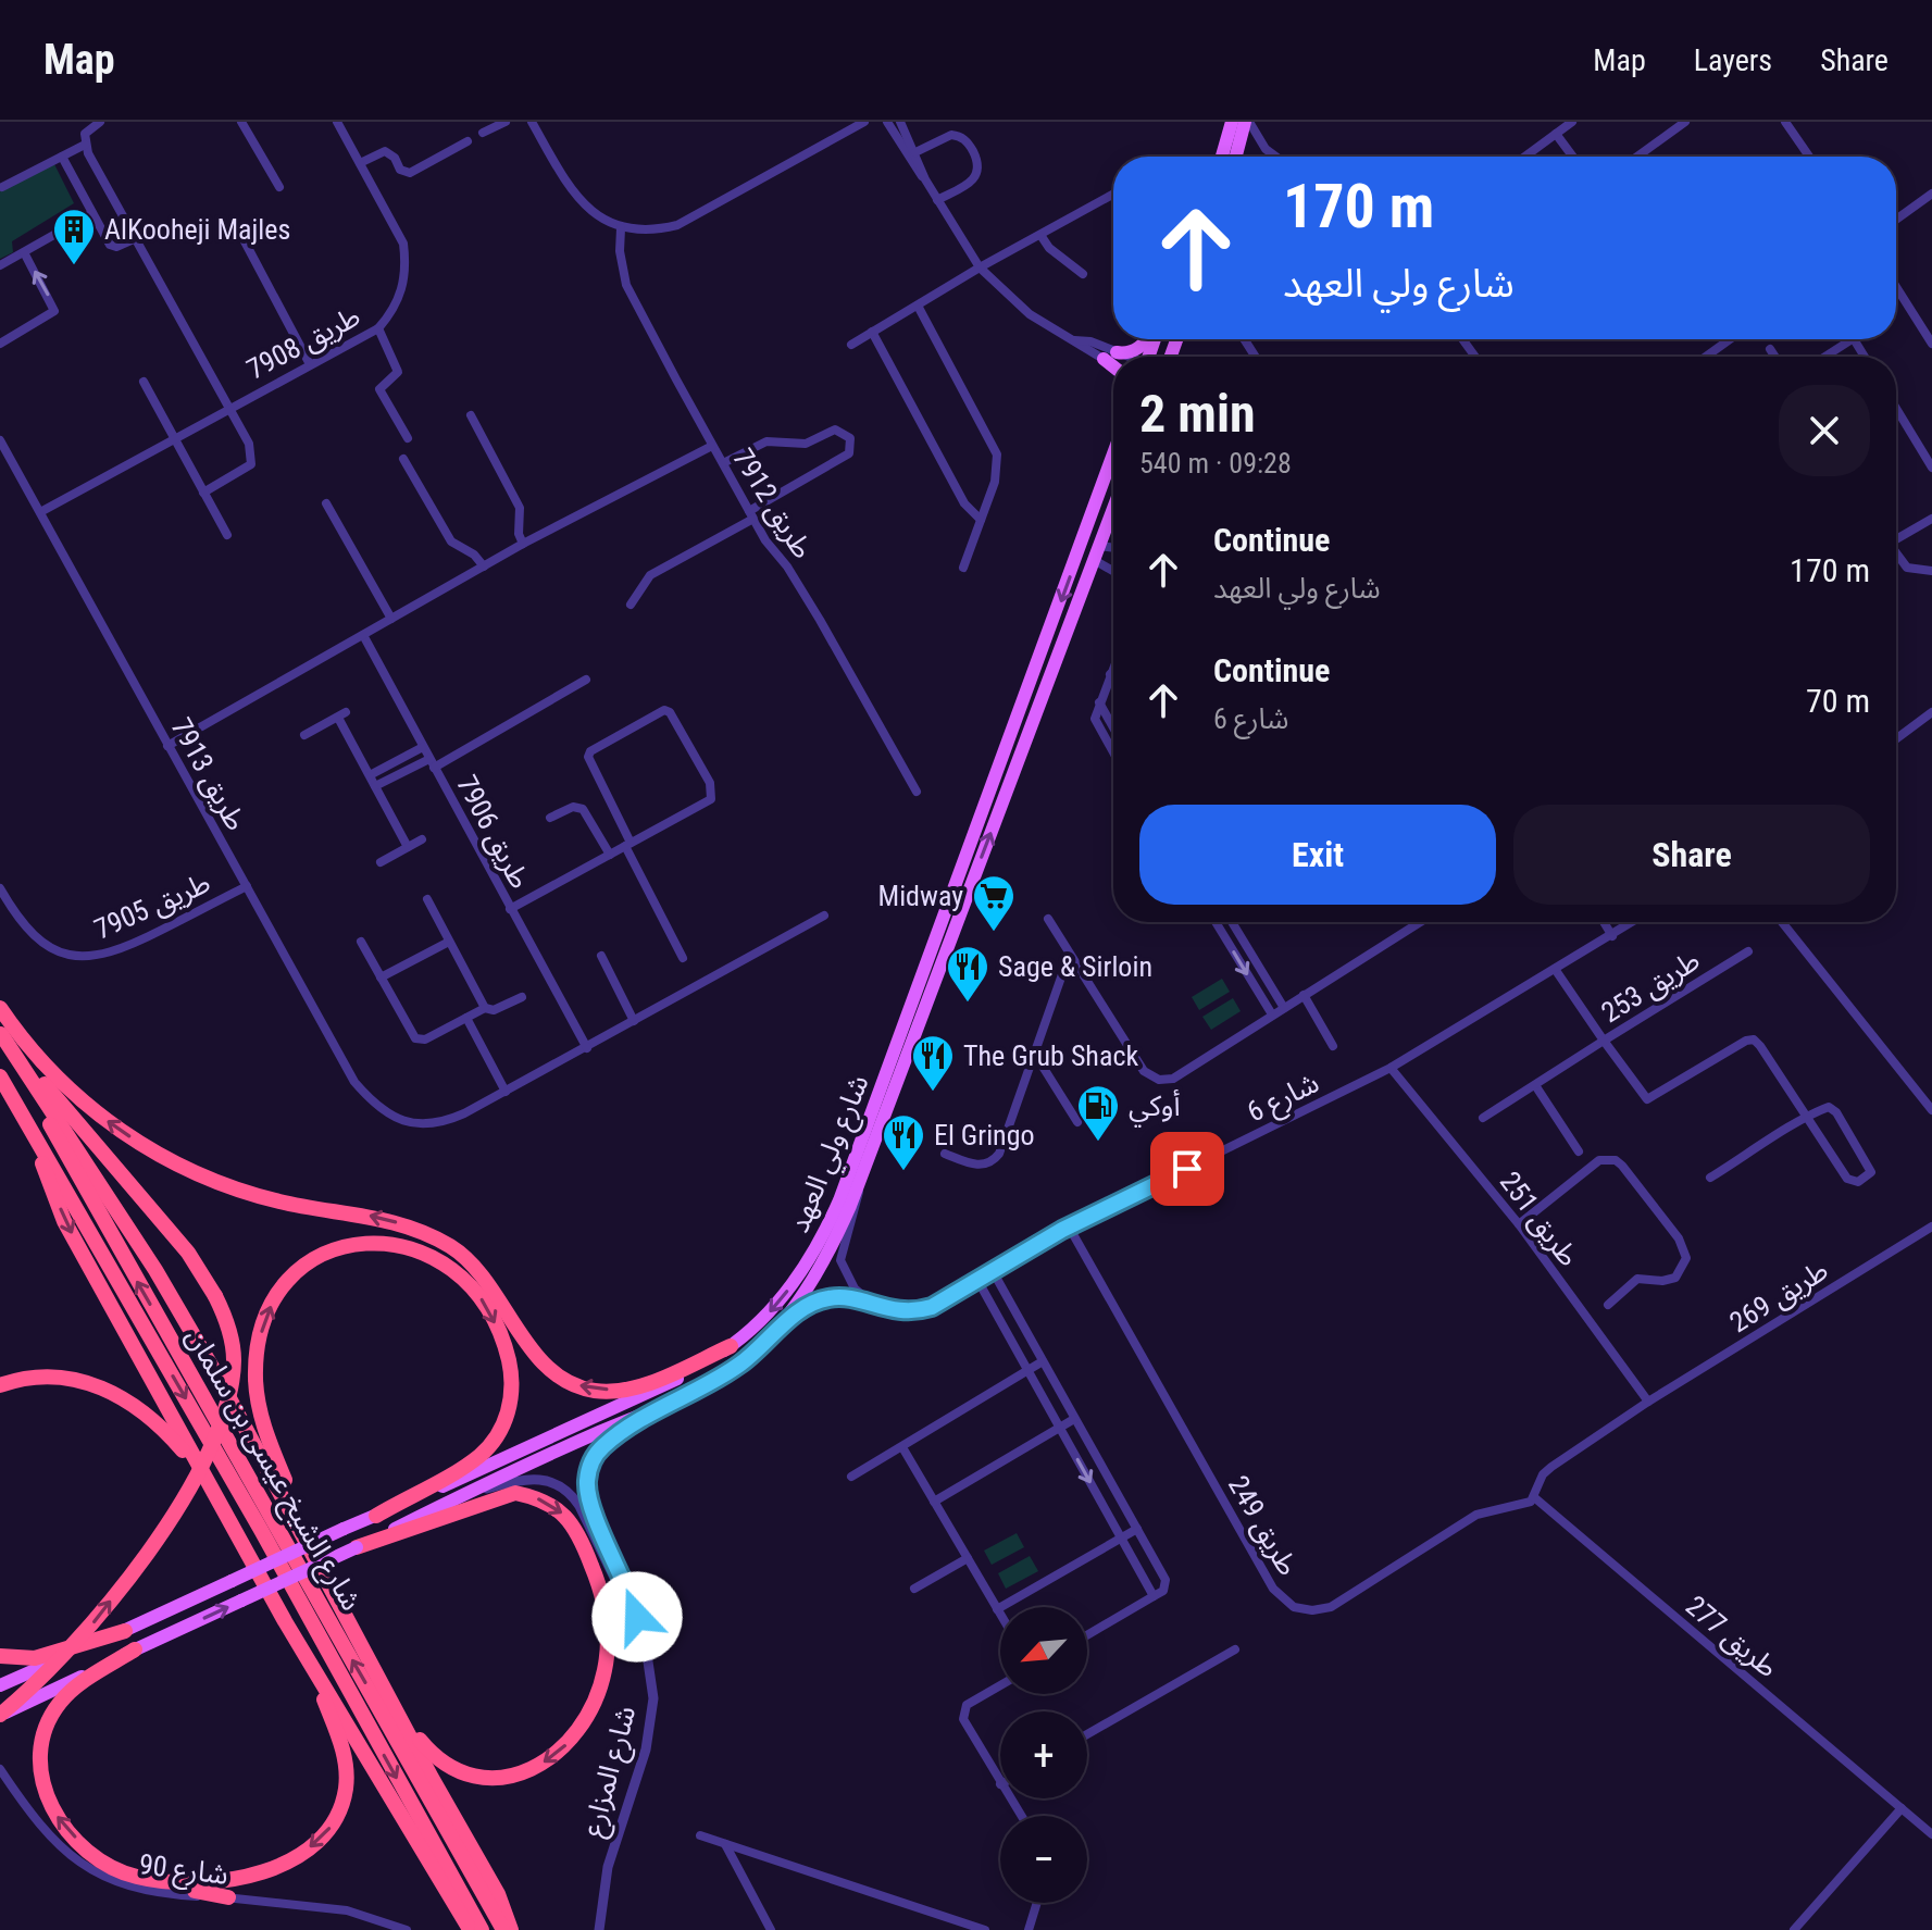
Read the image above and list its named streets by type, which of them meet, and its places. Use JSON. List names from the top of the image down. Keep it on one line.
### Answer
{"streets":{"highway":["شارع الشيخ عيسى بن سلمان"],"main road":["شارع ولي العهد"],"street":["طريق 7908","طريق 7912","طريق 7913","طريق 7906","طريق 7905","طريق 253","شارع 6","طريق 251","طريق 269","طريق 249","طريق 277","شارع المزارع","شارع 90"]},"crossings":[["طريق 7908","طريق 7913"],["طريق 7913","طريق 7905"],["شارع 6","شارع ولي العهد"],["شارع 6","طريق 251"],["شارع 6","طريق 249"],["شارع ولي العهد","شارع المزارع"],["طريق 251","طريق 269"],["طريق 249","طريق 277"]],"places":{"building":["AlKooheji Majles"],"supermarket":["Midway"],"restaurant":["Sage & Sirloin","The Grub Shack","El Gringo"],"fuel station":["أوكي"]},"north":"bottom left","page":{"header":"Map","nav":["Map","Layers","Share"],"turn":["170 m","شارع ولي العهد"],"heading":["2 min","540 m · 09:28"],"list":[{"name":"Continue","note":"شارع ولي العهد","value":"170 m"},{"name":"Continue","note":"شارع 6","value":"70 m"}],"buttons":["Exit","Share"],"map_buttons":["+","−"]}}
